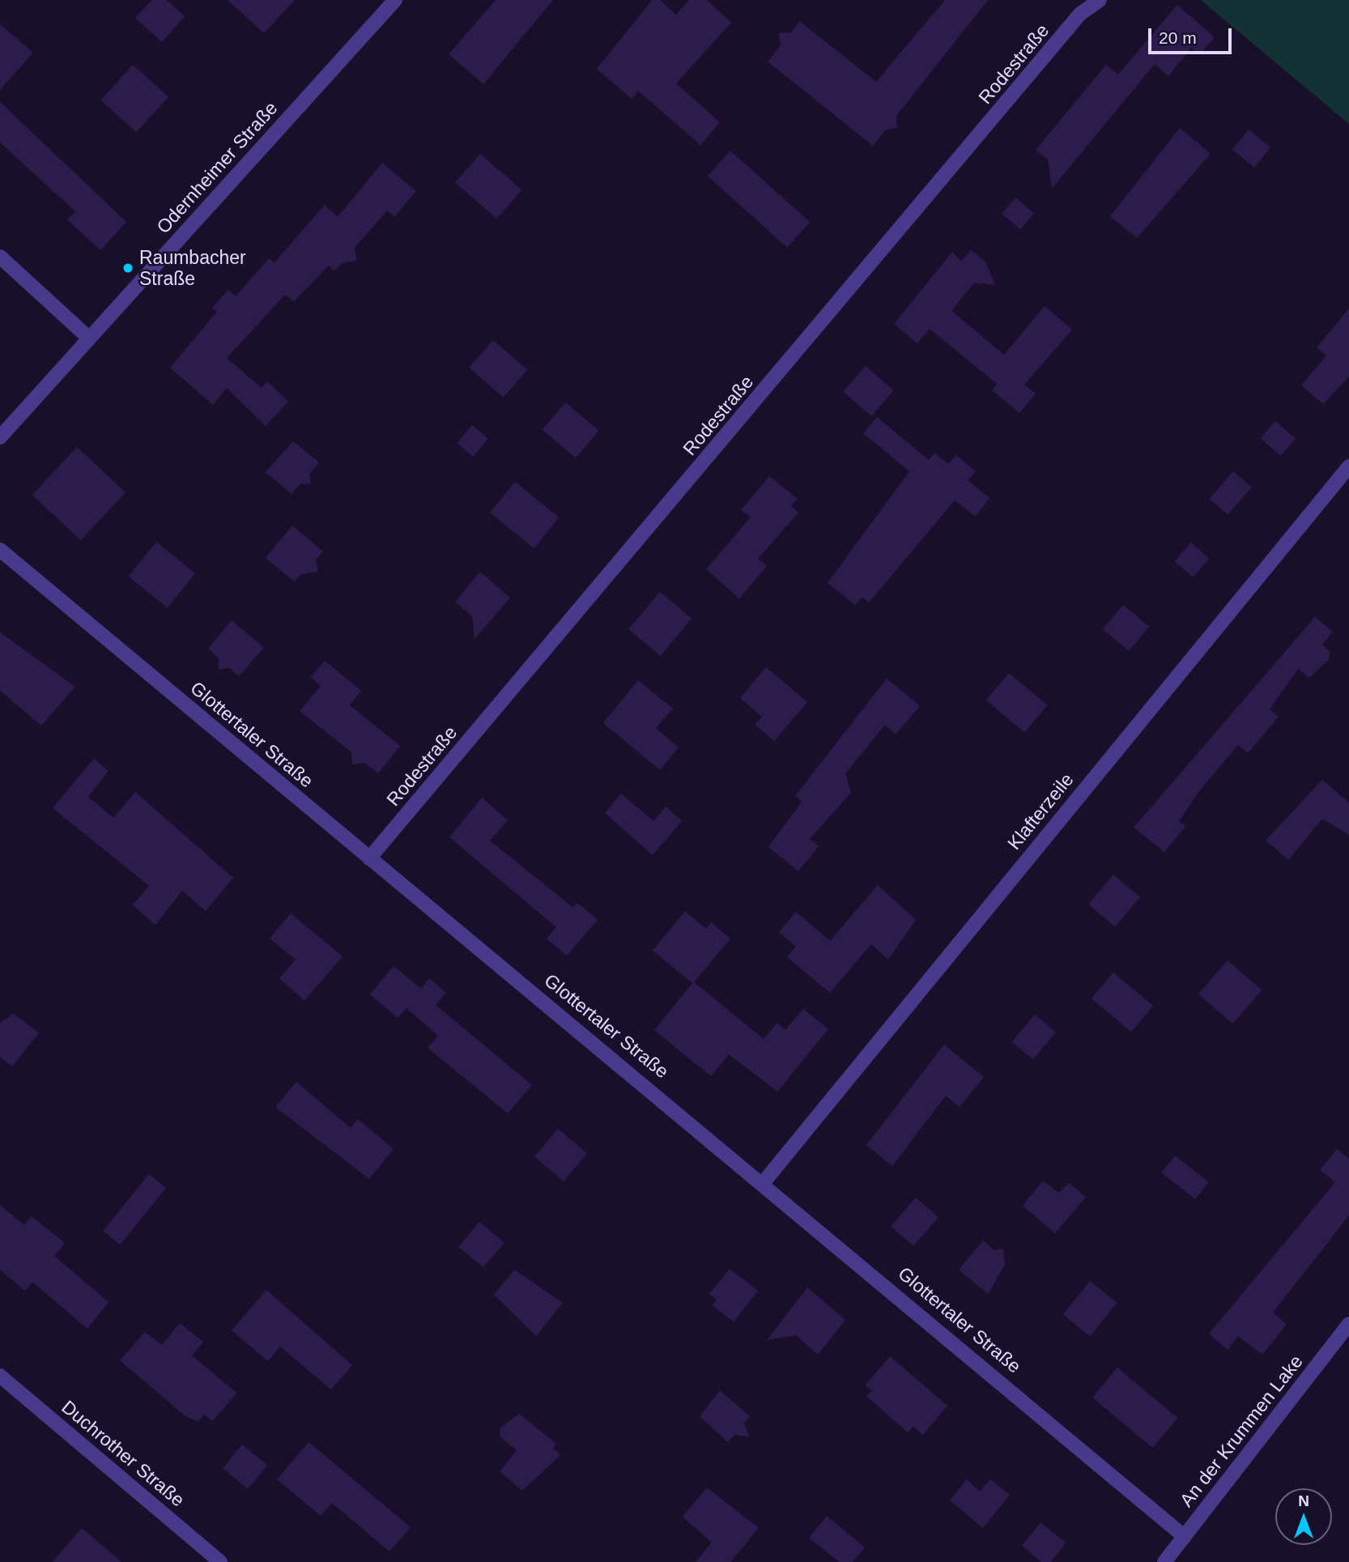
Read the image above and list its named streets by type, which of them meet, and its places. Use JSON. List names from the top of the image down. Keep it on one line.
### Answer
{"streets":{"street":["Rodestraße","Odernheimer Straße","Glottertaler Straße","Klafterzeile","An der Krummen Lake","Duchrother Straße"]},"crossings":[["Rodestraße","Glottertaler Straße"],["Glottertaler Straße","Klafterzeile"],["Glottertaler Straße","An der Krummen Lake"]],"places":["Raumbacher Straße"],"scale_bar":"20 m","north":"top"}
